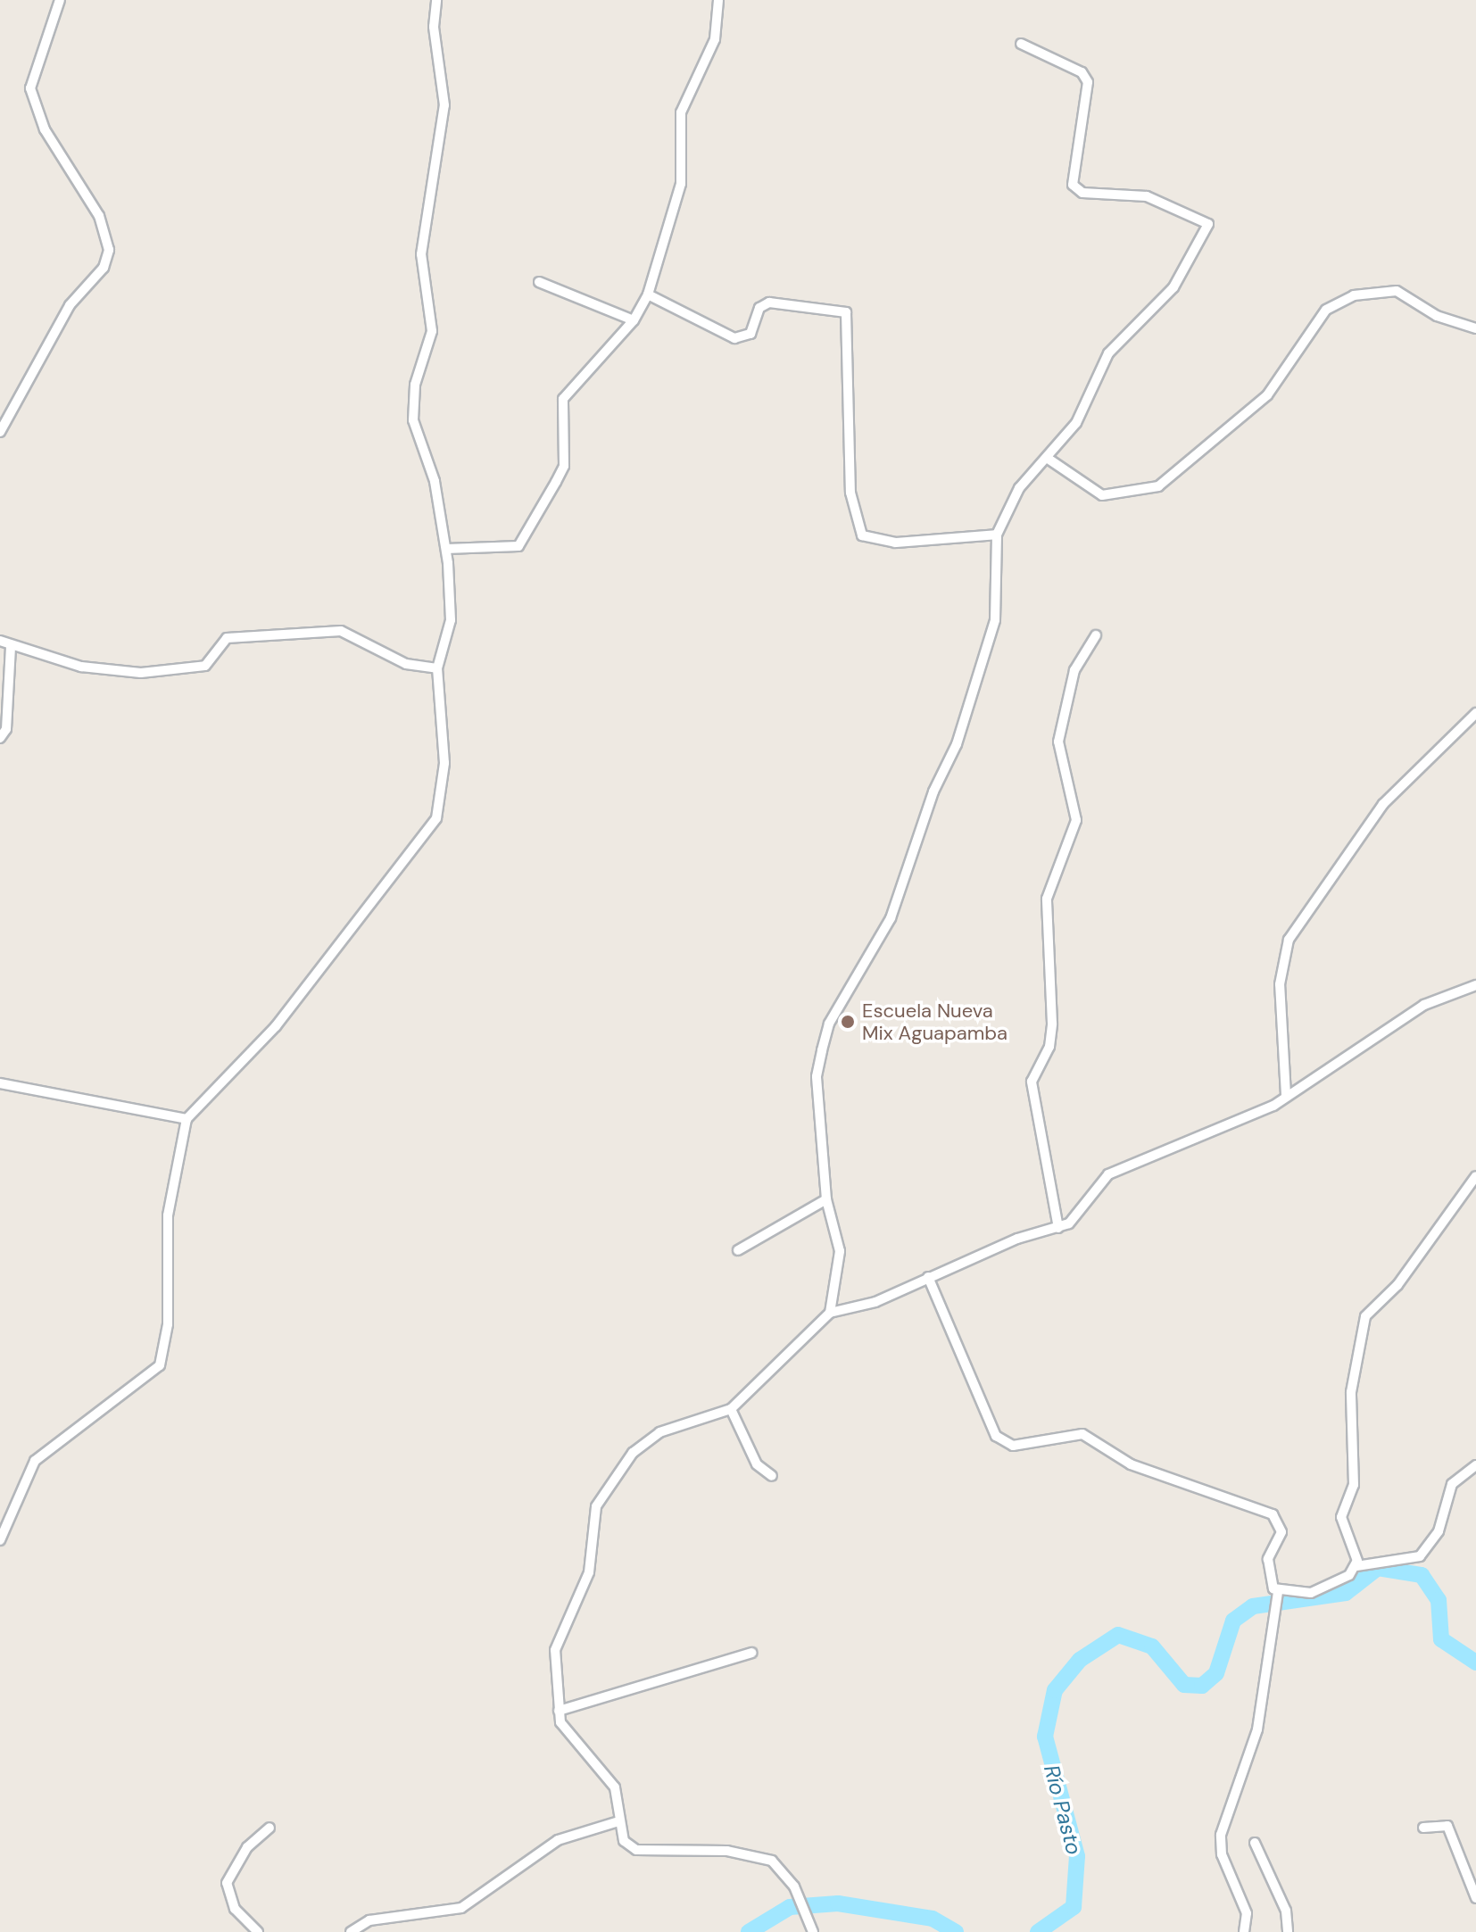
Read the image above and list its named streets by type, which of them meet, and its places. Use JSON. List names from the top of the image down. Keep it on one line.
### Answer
{"water":["Río Pasto"],"places":["Escuela Nueva Mix Aguapamba"]}
